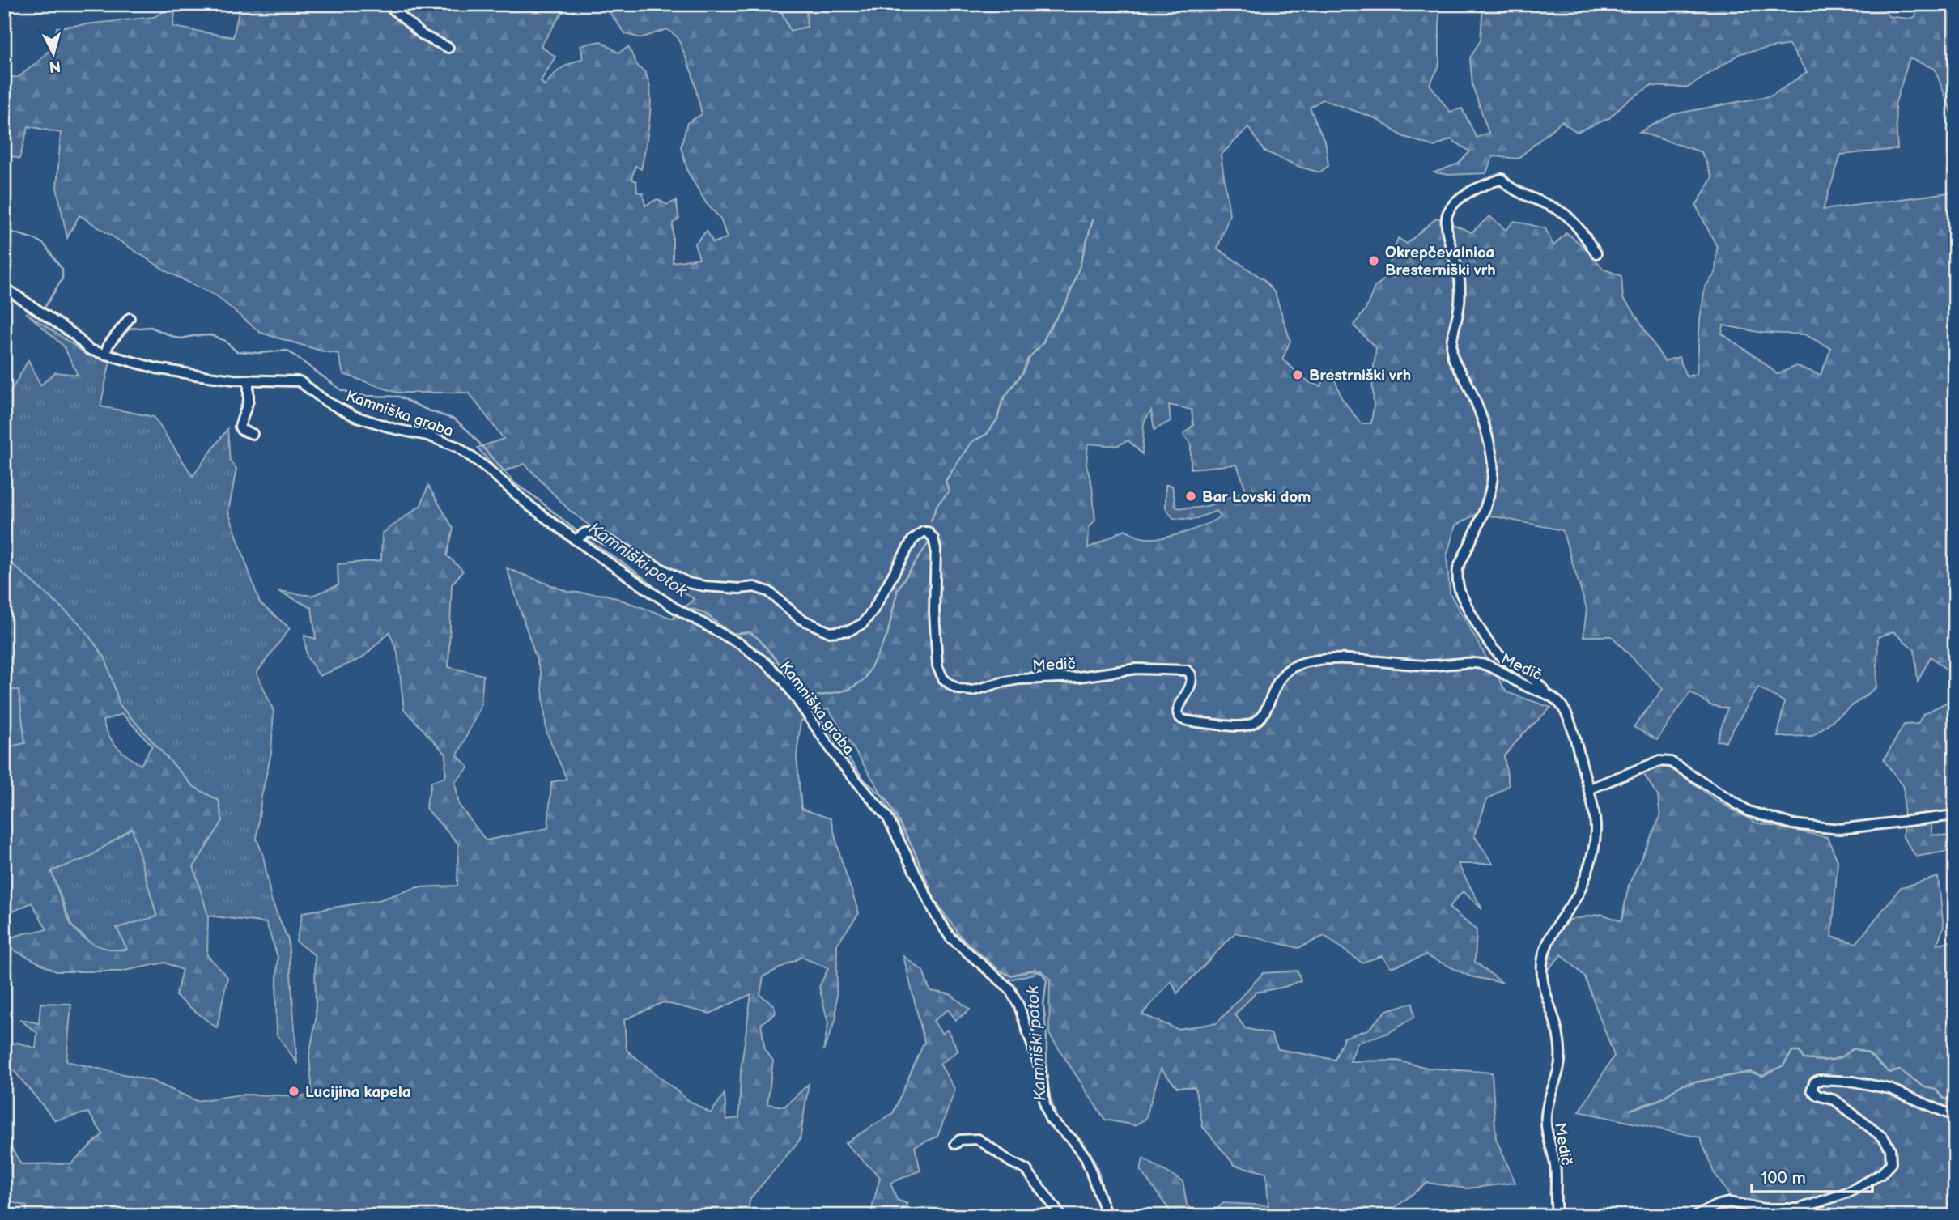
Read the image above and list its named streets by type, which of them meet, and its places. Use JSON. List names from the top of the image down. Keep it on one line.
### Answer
{"streets":{"street":["Kamniška graba","Medič"]},"crossings":[["Kamniška graba","Medič"]],"water":["Kamniški potok"],"places":["Okrepčevalnica Bresterniški vrh","Brestrniški vrh","Bar Lovski dom","Lucijina kapela"],"scale_bar":"100 m","north":"bottom"}
